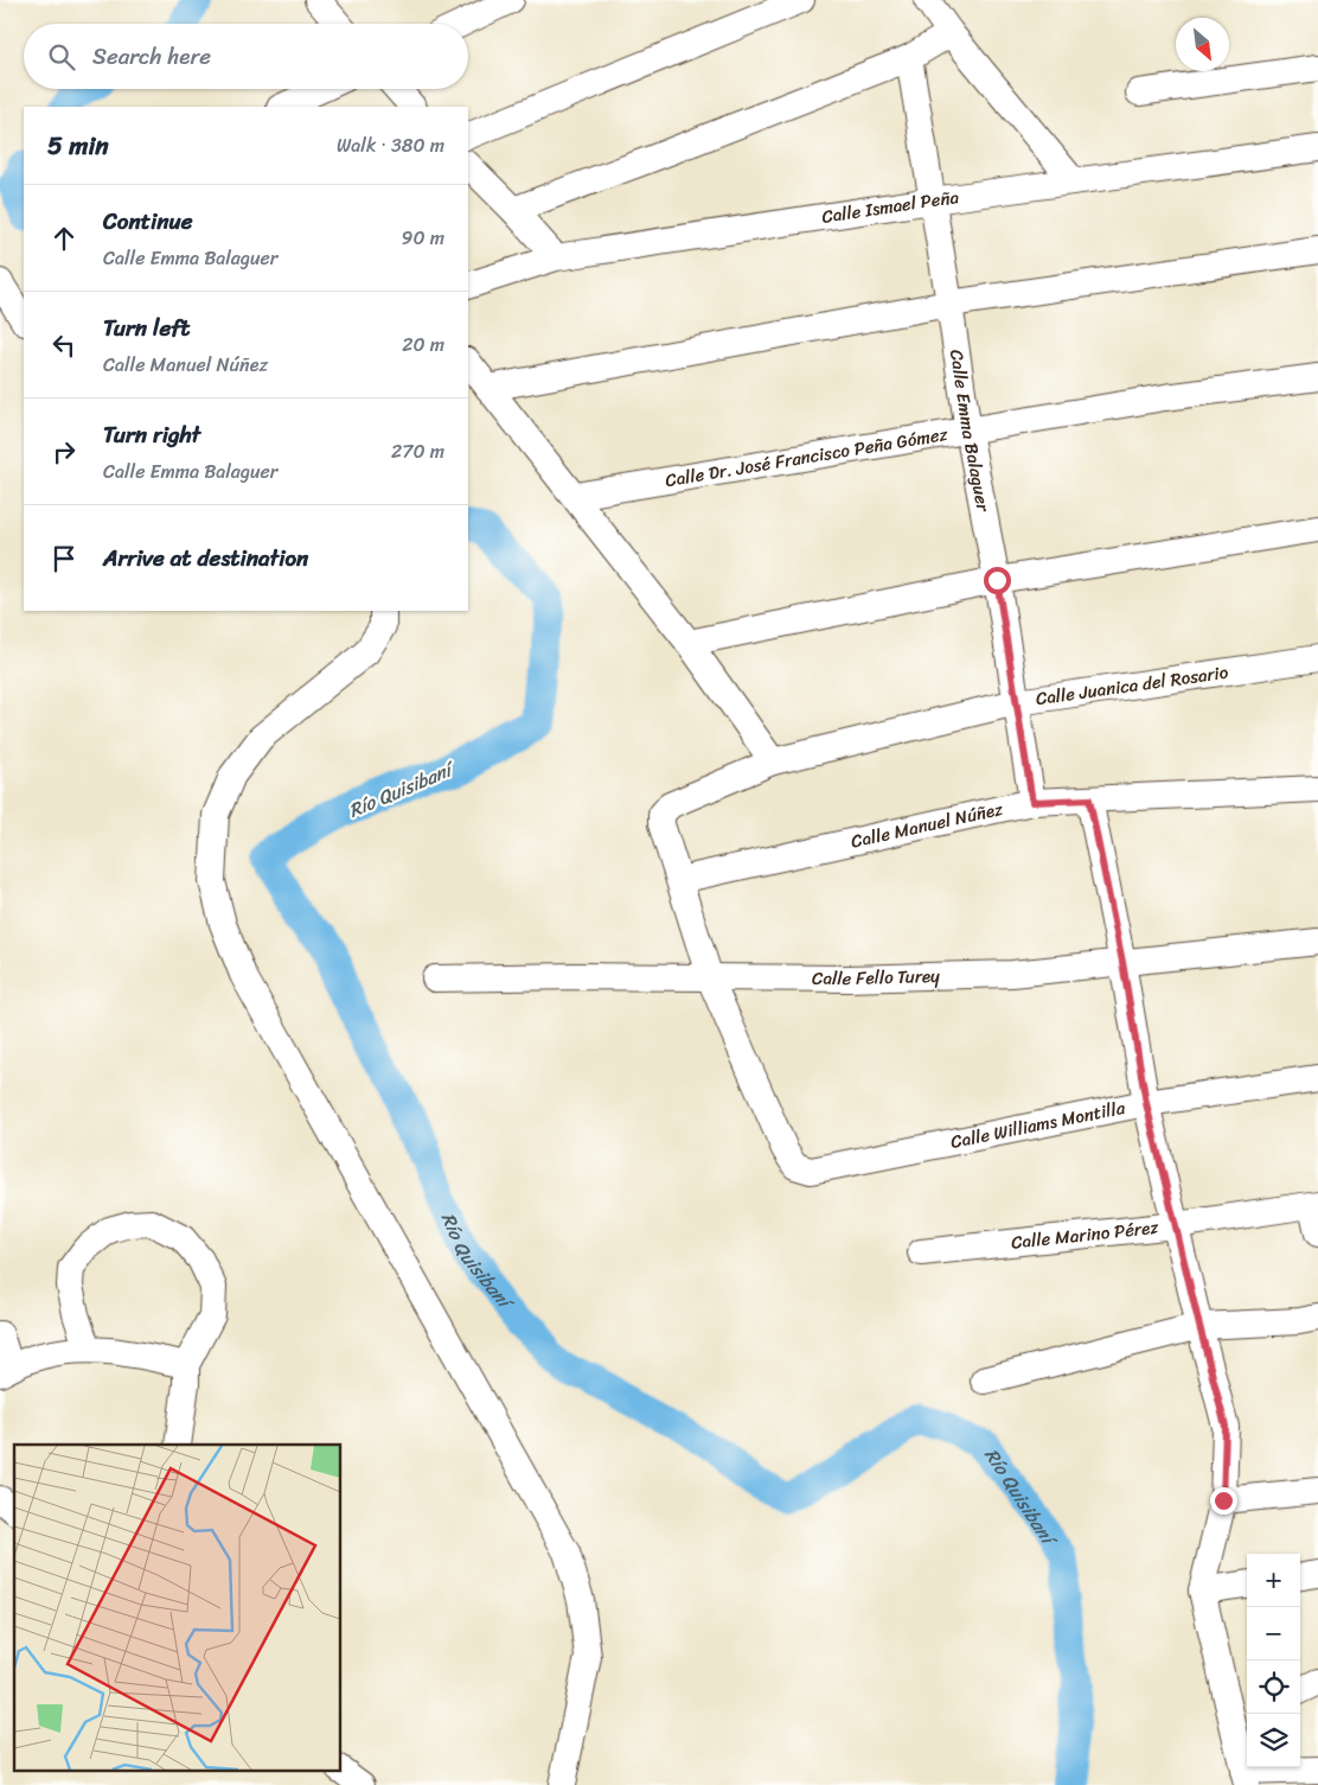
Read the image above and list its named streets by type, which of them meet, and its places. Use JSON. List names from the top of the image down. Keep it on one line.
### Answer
{"streets":{"street":["Calle Ismael Peña","Calle Emma Balaguer","Calle Dr. José Francisco Peña Gómez","Calle Juanica del Rosario","Calle Manuel Núñez","Calle Fello Turey","Calle Williams Montilla","Calle Marino Pérez"]},"crossings":[["Calle Ismael Peña","Calle Emma Balaguer"],["Calle Emma Balaguer","Calle Dr. José Francisco Peña Gómez"],["Calle Emma Balaguer","Calle Juanica del Rosario"],["Calle Emma Balaguer","Calle Manuel Núñez"],["Calle Juanica del Rosario","Calle Manuel Núñez"],["Calle Fello Turey","Calle Williams Montilla"]],"water":["Río Quisibaní"],"north":"bottom right","page":{"search":"Search here","heading":["5 min","Walk · 380 m"],"list":[["Continue","Calle Emma Balaguer","90 m"],["Turn left","Calle Manuel Núñez","20 m"],["Turn right","Calle Emma Balaguer","270 m"],"Arrive at destination"],"map_buttons":["+","−"]}}
